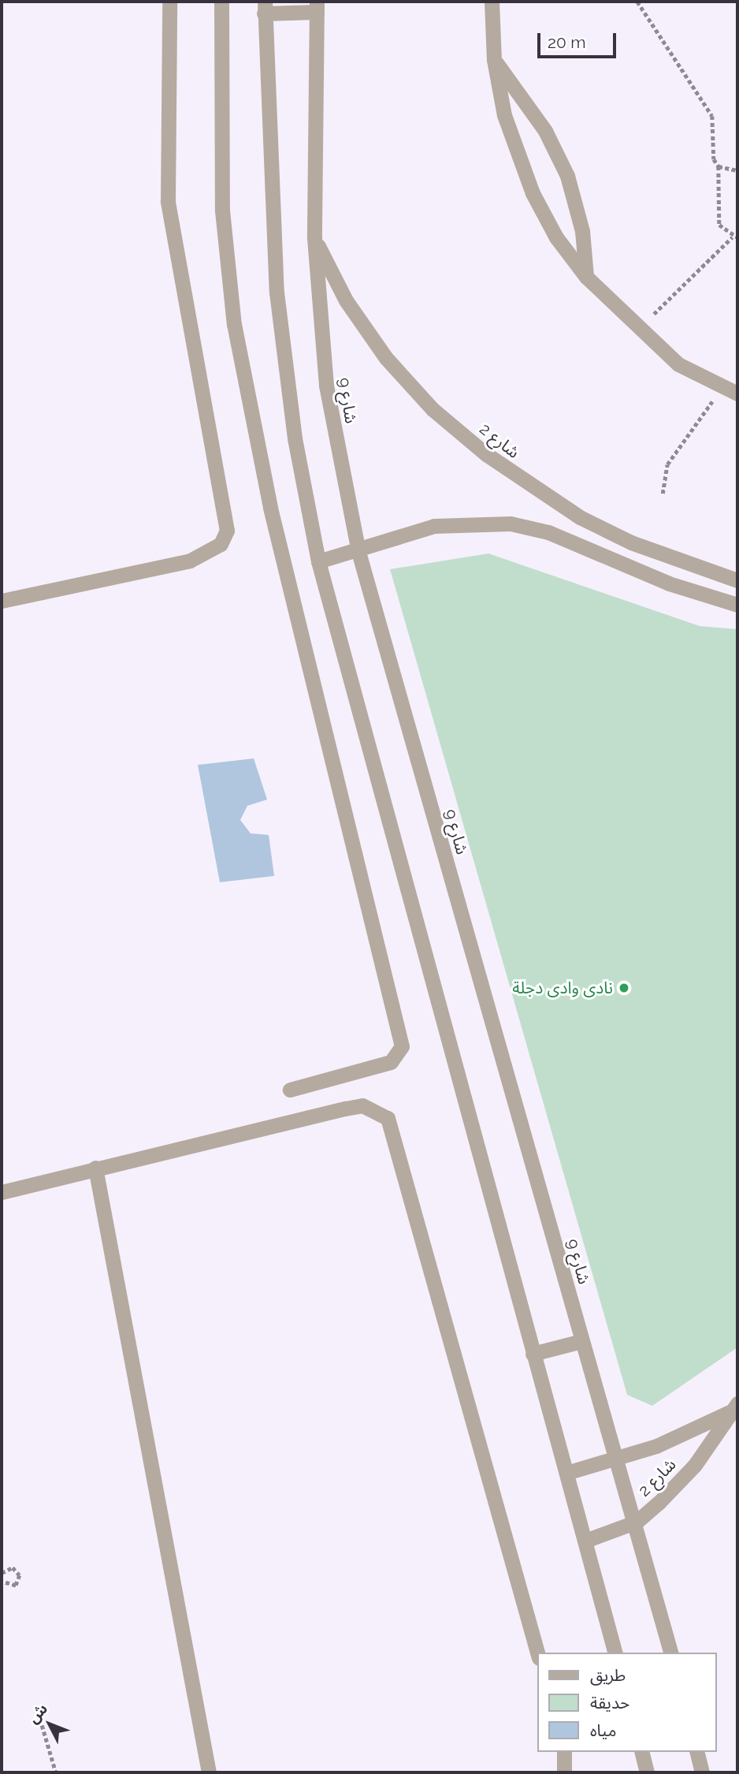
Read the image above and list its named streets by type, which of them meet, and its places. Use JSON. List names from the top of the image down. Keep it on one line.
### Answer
{"streets":{"street":["شارع 9","شارع 2"]},"crossings":[["شارع 9","شارع 2"]],"places":["نادى وادى دجلة"],"legend":["طريق","حديقة","مياه"],"scale_bar":"20 m","north":"top left"}
